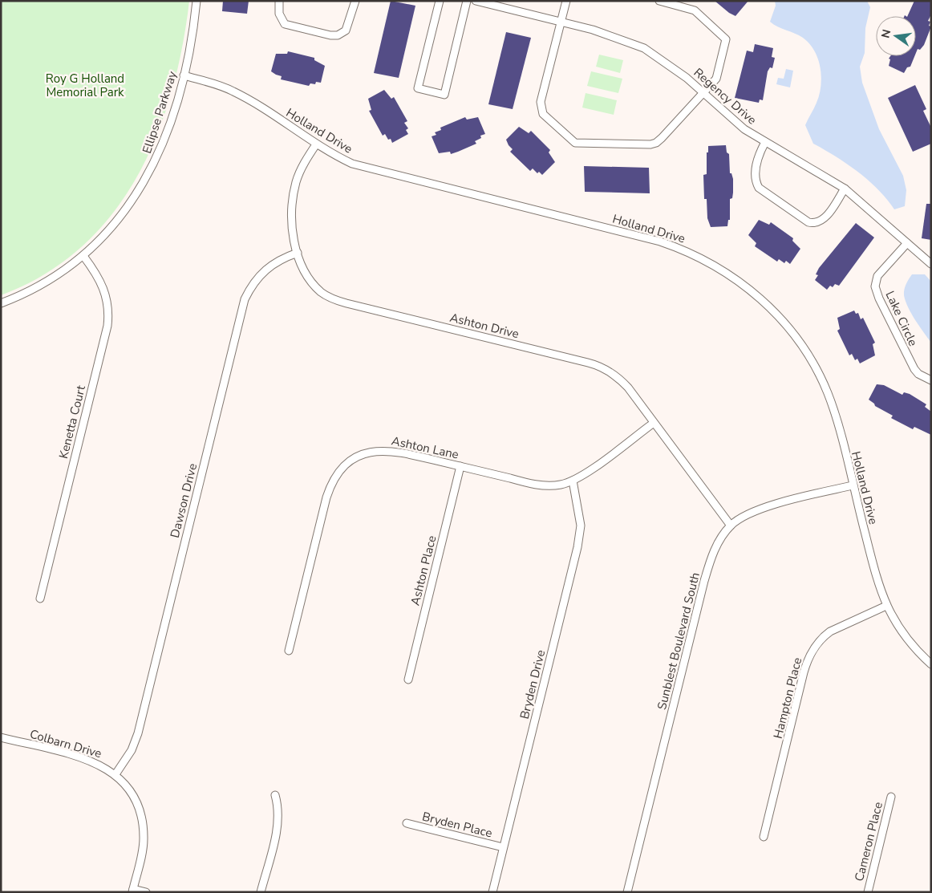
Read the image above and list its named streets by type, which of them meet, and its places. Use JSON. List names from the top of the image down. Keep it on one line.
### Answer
{"streets":{"street":["Regency Drive","Ellipse Parkway","Holland Drive","Lake Circle","Ashton Drive","Kenetta Court","Ashton Lane","Dawson Drive","Ashton Place","Sunblest Boulevard South","Bryden Drive","Hampton Place","Colbarn Drive","Bryden Place","Cameron Place"]},"crossings":[["Regency Drive","Lake Circle"],["Ellipse Parkway","Holland Drive"],["Ellipse Parkway","Kenetta Court"],["Holland Drive","Ashton Drive"],["Holland Drive","Sunblest Boulevard South"],["Holland Drive","Hampton Place"],["Ashton Drive","Ashton Lane"],["Ashton Drive","Dawson Drive"],["Ashton Drive","Sunblest Boulevard South"],["Ashton Lane","Ashton Place"],["Ashton Lane","Bryden Drive"],["Dawson Drive","Colbarn Drive"],["Bryden Drive","Bryden Place"]],"parks":["Roy G Holland Memorial Park"],"north":"left"}
